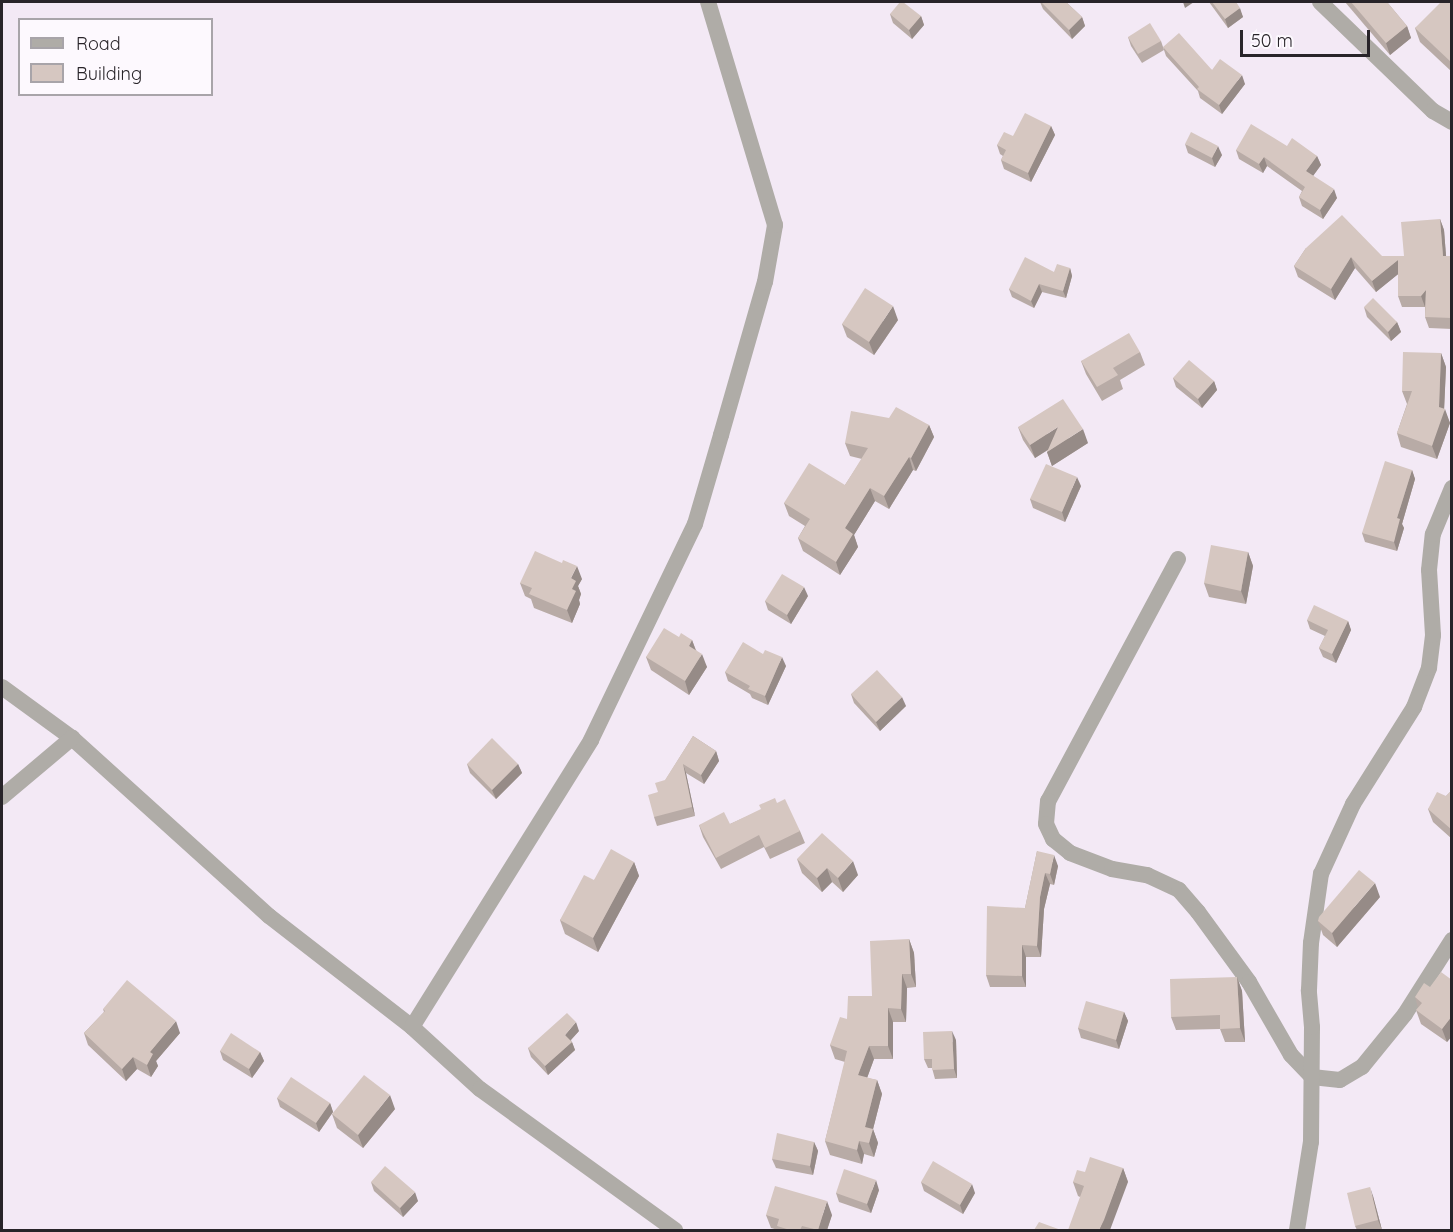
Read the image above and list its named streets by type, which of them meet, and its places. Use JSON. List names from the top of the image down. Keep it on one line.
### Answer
{"legend":["Road","Building"],"scale_bar":"50 m"}
